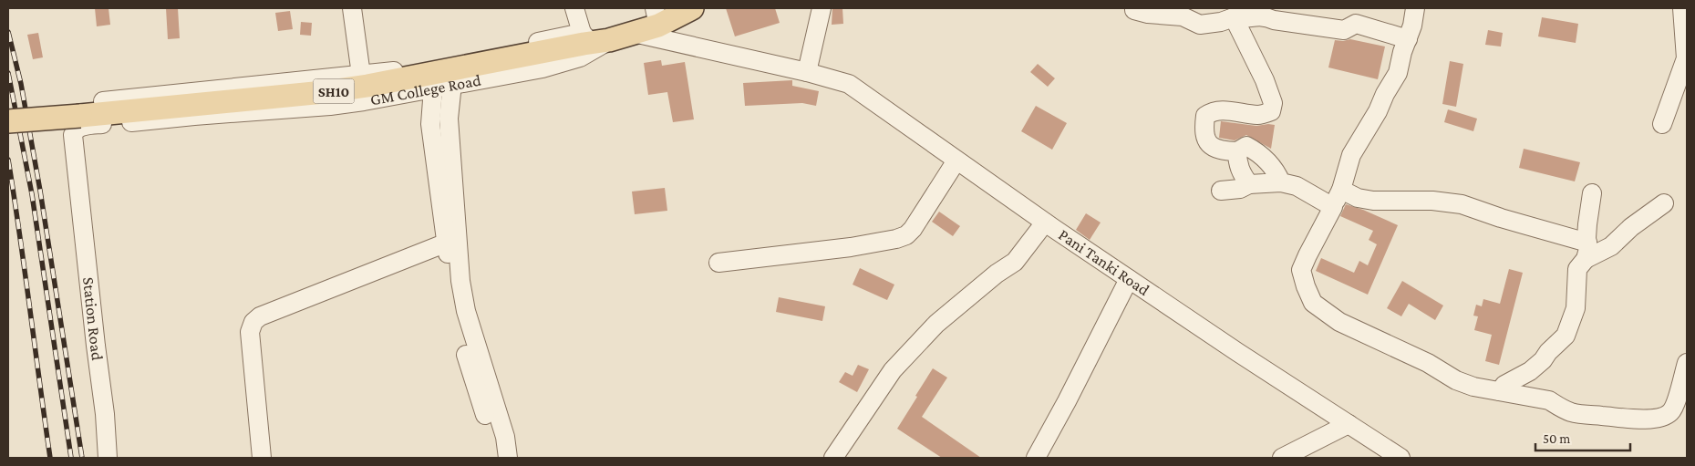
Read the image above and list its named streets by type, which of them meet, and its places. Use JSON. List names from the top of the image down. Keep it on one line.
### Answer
{"streets":{"main road":["SH10"],"street":["GM College Road","Pani Tanki Road","Station Road"]},"crossings":[["GM College Road","SH10"],["GM College Road","Station Road"]],"scale_bar":"50 m"}
